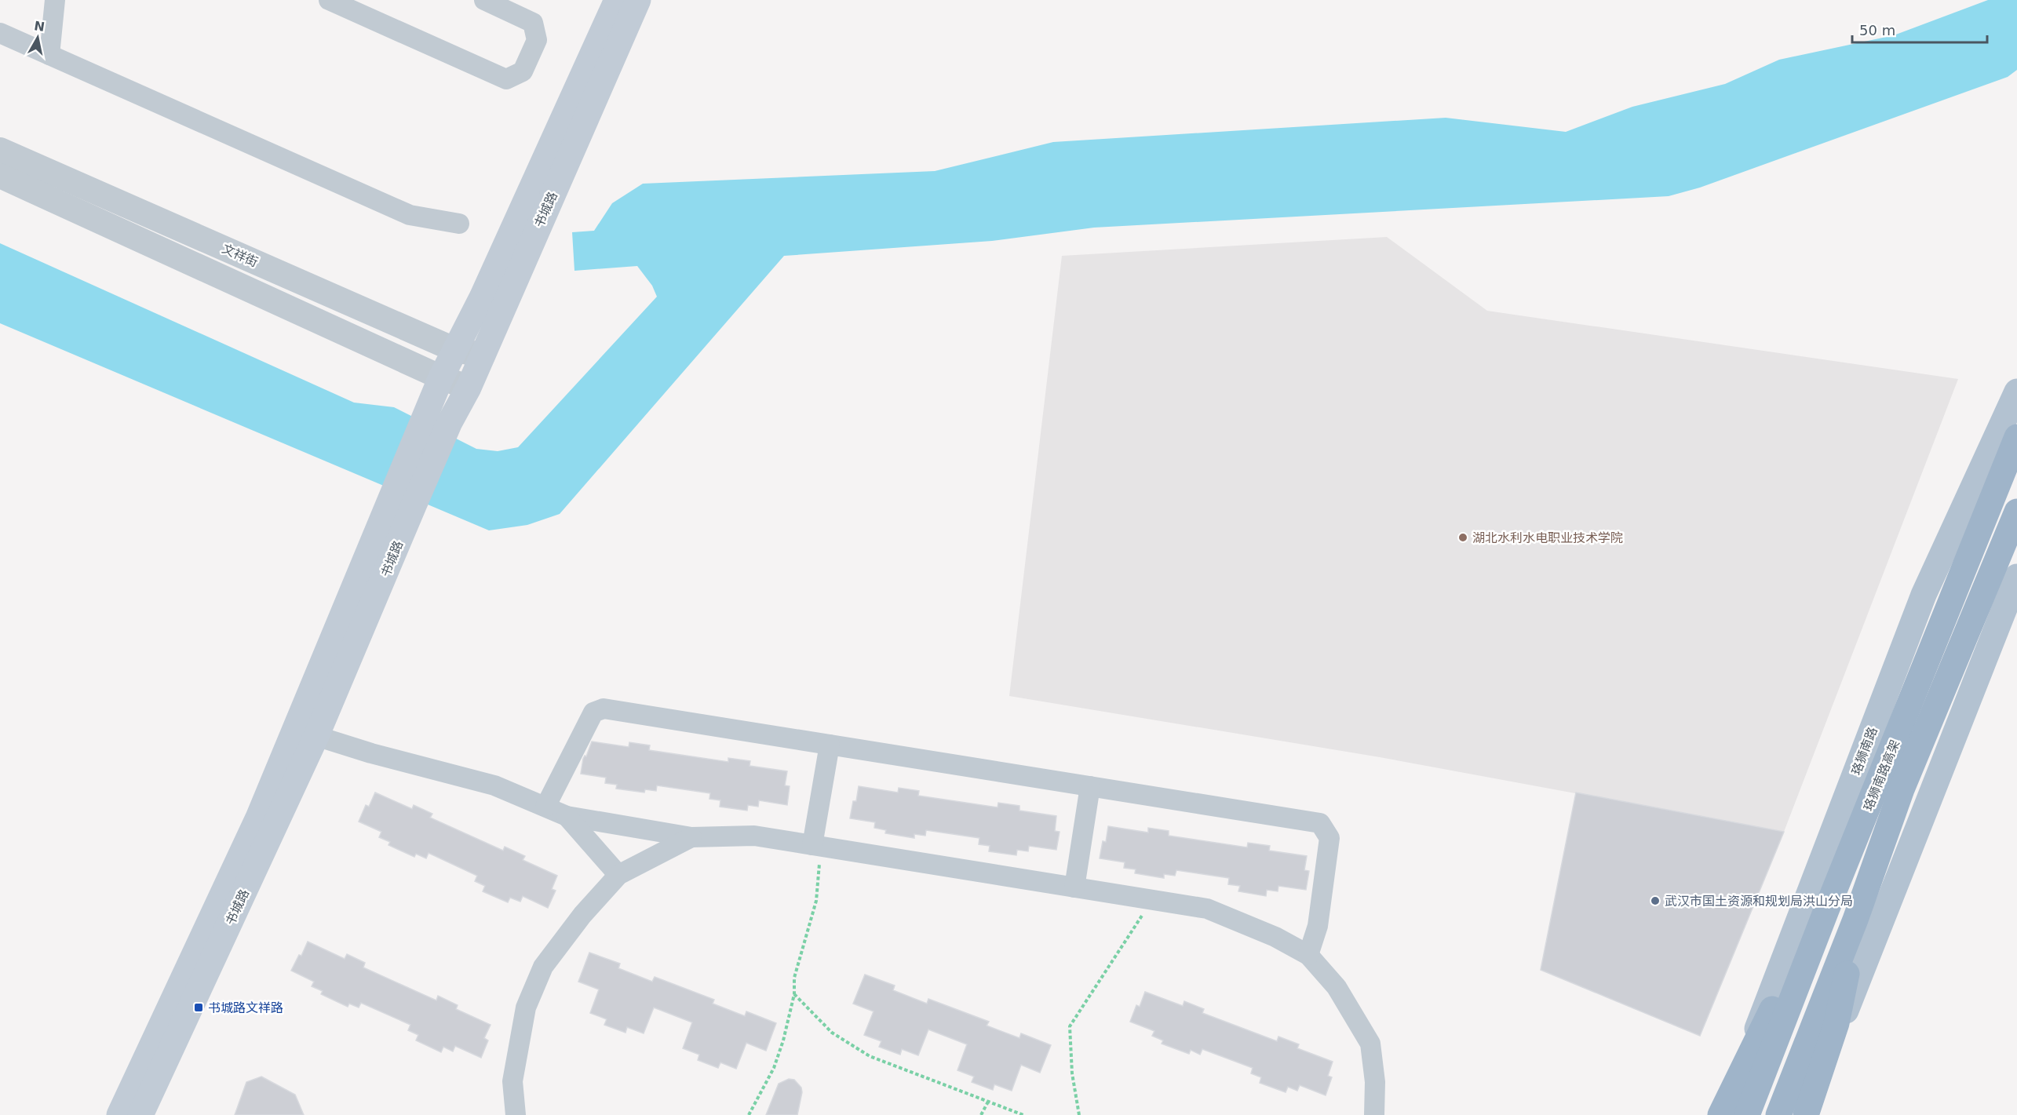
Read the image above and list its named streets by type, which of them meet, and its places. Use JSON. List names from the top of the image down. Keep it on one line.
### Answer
{"streets":{"highway":["珞狮南路高架"],"main road":["书城路","珞狮南路"],"street":["文祥街"]},"crossings":[["书城路","文祥街"]],"places":{"other":["湖北水利水电职业技术学院","武汉市国土资源和规划局洪山分局"],"transit":["书城路文祥路"]},"scale_bar":"50 m","north":"top"}
